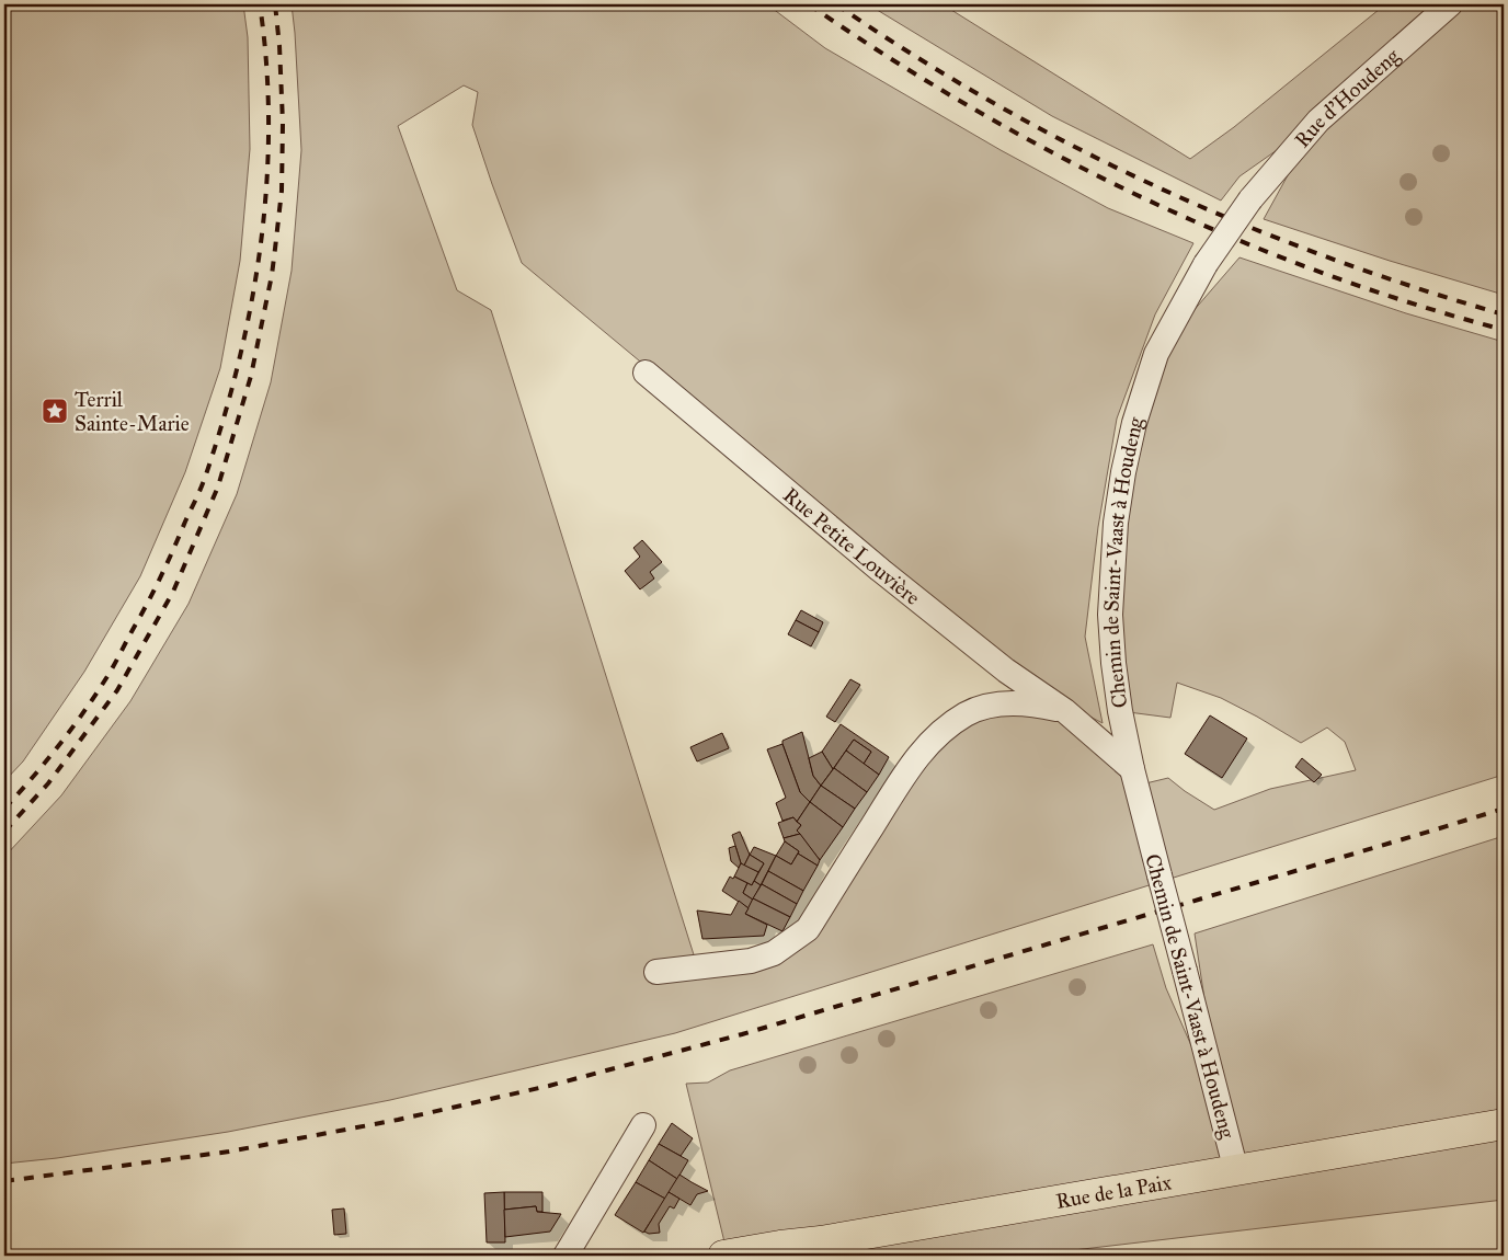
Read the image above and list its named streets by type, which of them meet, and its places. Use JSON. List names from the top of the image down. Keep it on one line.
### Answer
{"streets":{"main road":["Rue de la Paix"],"street":["Rue d'Houdeng","Rue Petite Louvière","Chemin de Saint-Vaast à Houdeng"]},"crossings":[["Rue d'Houdeng","Chemin de Saint-Vaast à Houdeng"],["Rue Petite Louvière","Chemin de Saint-Vaast à Houdeng"],["Chemin de Saint-Vaast à Houdeng","Rue de la Paix"]],"places":{"place":["Terril Sainte-Marie"]}}
